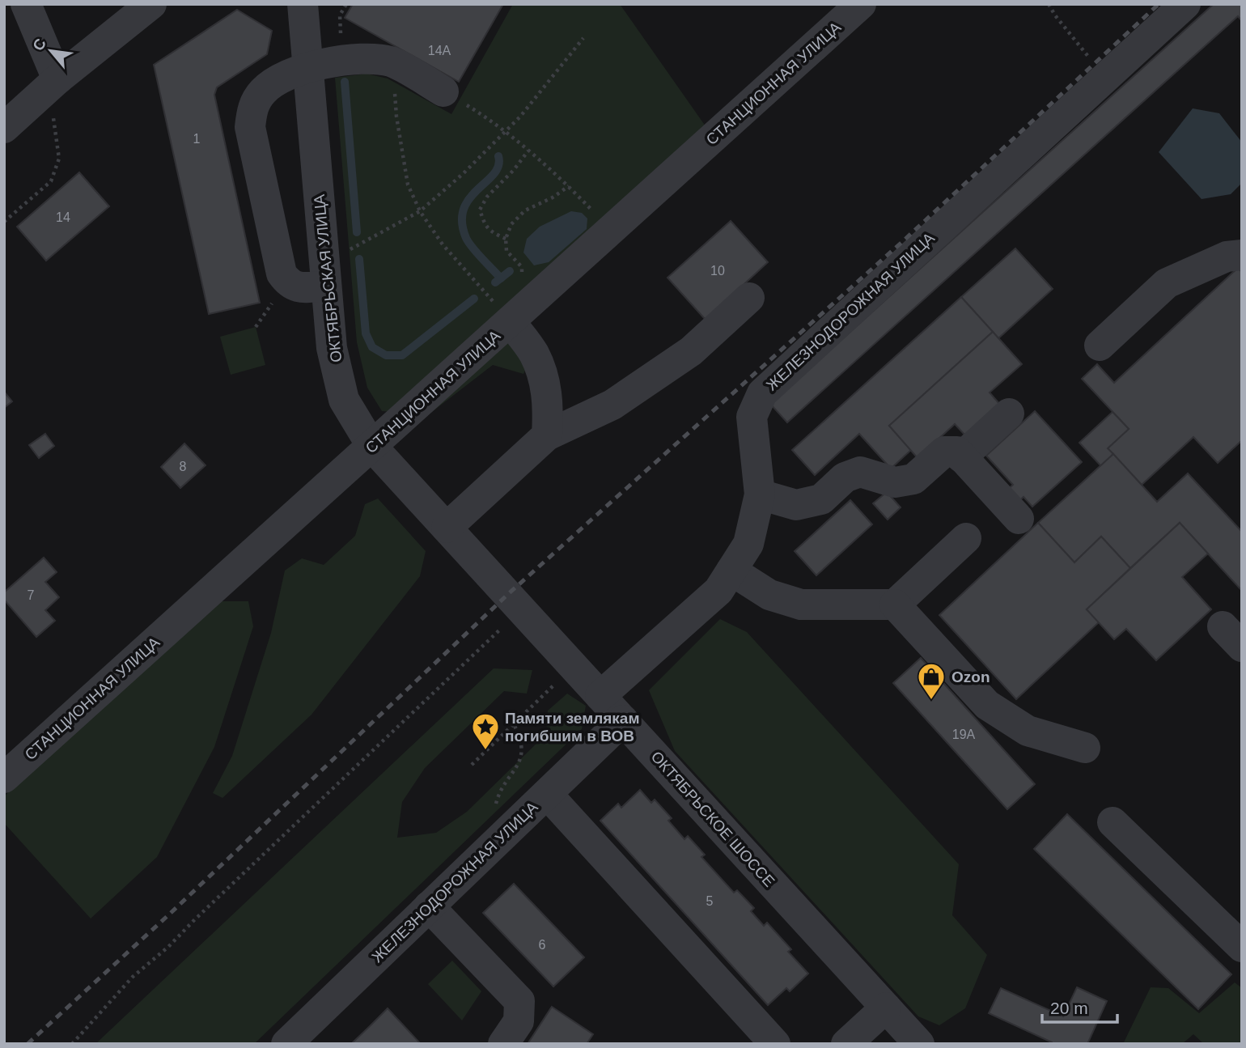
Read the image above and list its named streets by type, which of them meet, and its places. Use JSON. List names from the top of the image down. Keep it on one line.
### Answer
{"streets":{"street":["СТАНЦИОННАЯ УЛИЦА","ОКТЯБРЬСКАЯ УЛИЦА","ЖЕЛЕЗНОДОРОЖНАЯ УЛИЦА","ОКТЯБРЬСКОЕ ШОССЕ"]},"crossings":[["СТАНЦИОННАЯ УЛИЦА","ОКТЯБРЬСКАЯ УЛИЦА"],["ОКТЯБРЬСКАЯ УЛИЦА","ОКТЯБРЬСКОЕ ШОССЕ"],["ЖЕЛЕЗНОДОРОЖНАЯ УЛИЦА","ОКТЯБРЬСКОЕ ШОССЕ"]],"places":{"shop":["Ozon"],"place":["Памяти землякам погибшим в ВОВ"]},"house_numbers":["14А","1","14","10","8","7","19А","5","6"],"scale_bar":"20 m","north":"top left"}
